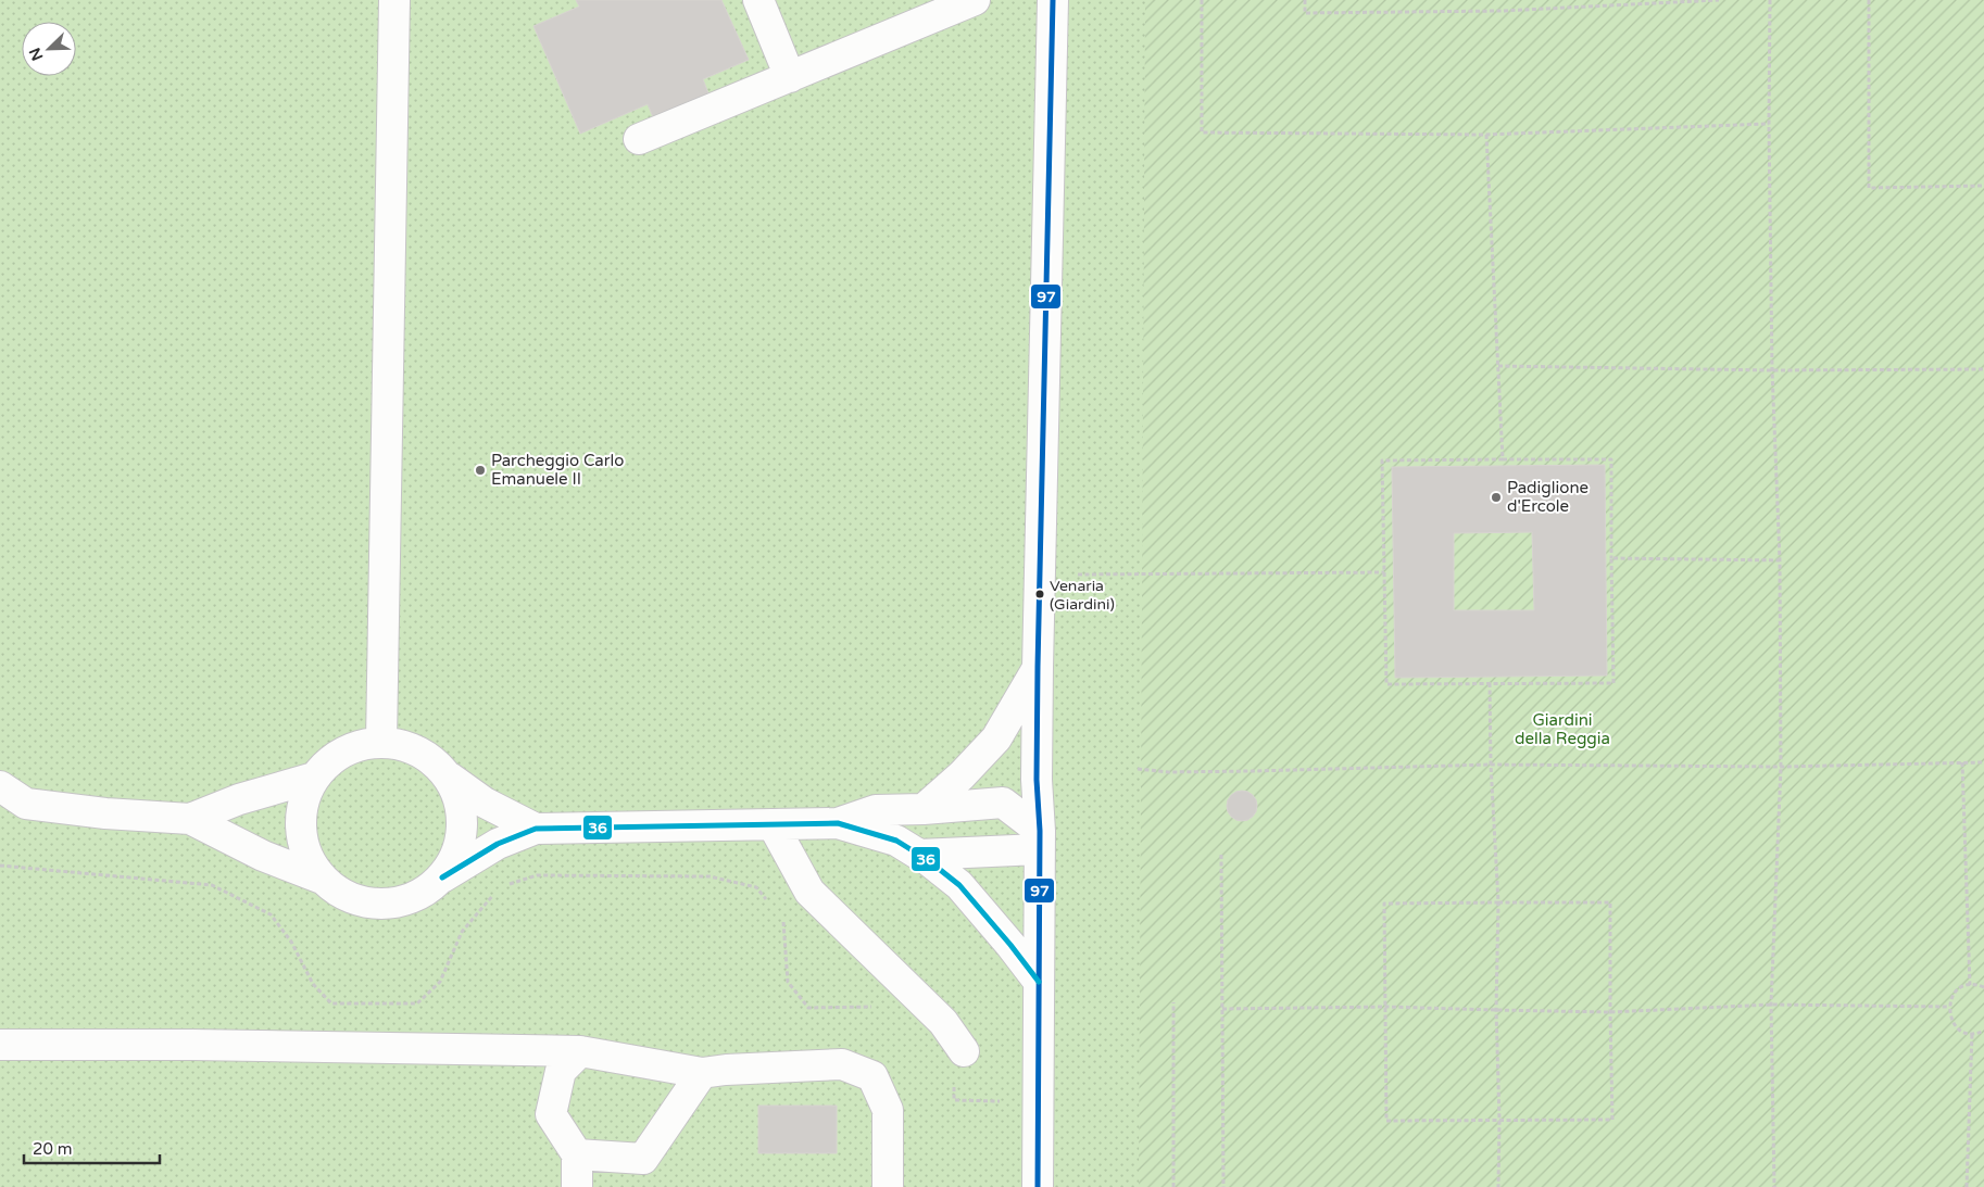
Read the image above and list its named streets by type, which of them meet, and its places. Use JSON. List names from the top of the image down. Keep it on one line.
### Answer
{"parks":["Giardini della Reggia"],"places":["Parcheggio Carlo Emanuele II","Padiglione d'Ercole","Venaria (Giardini)"],"lines":["transit line 97","transit line 36"],"scale_bar":"20 m","north":"bottom left"}
